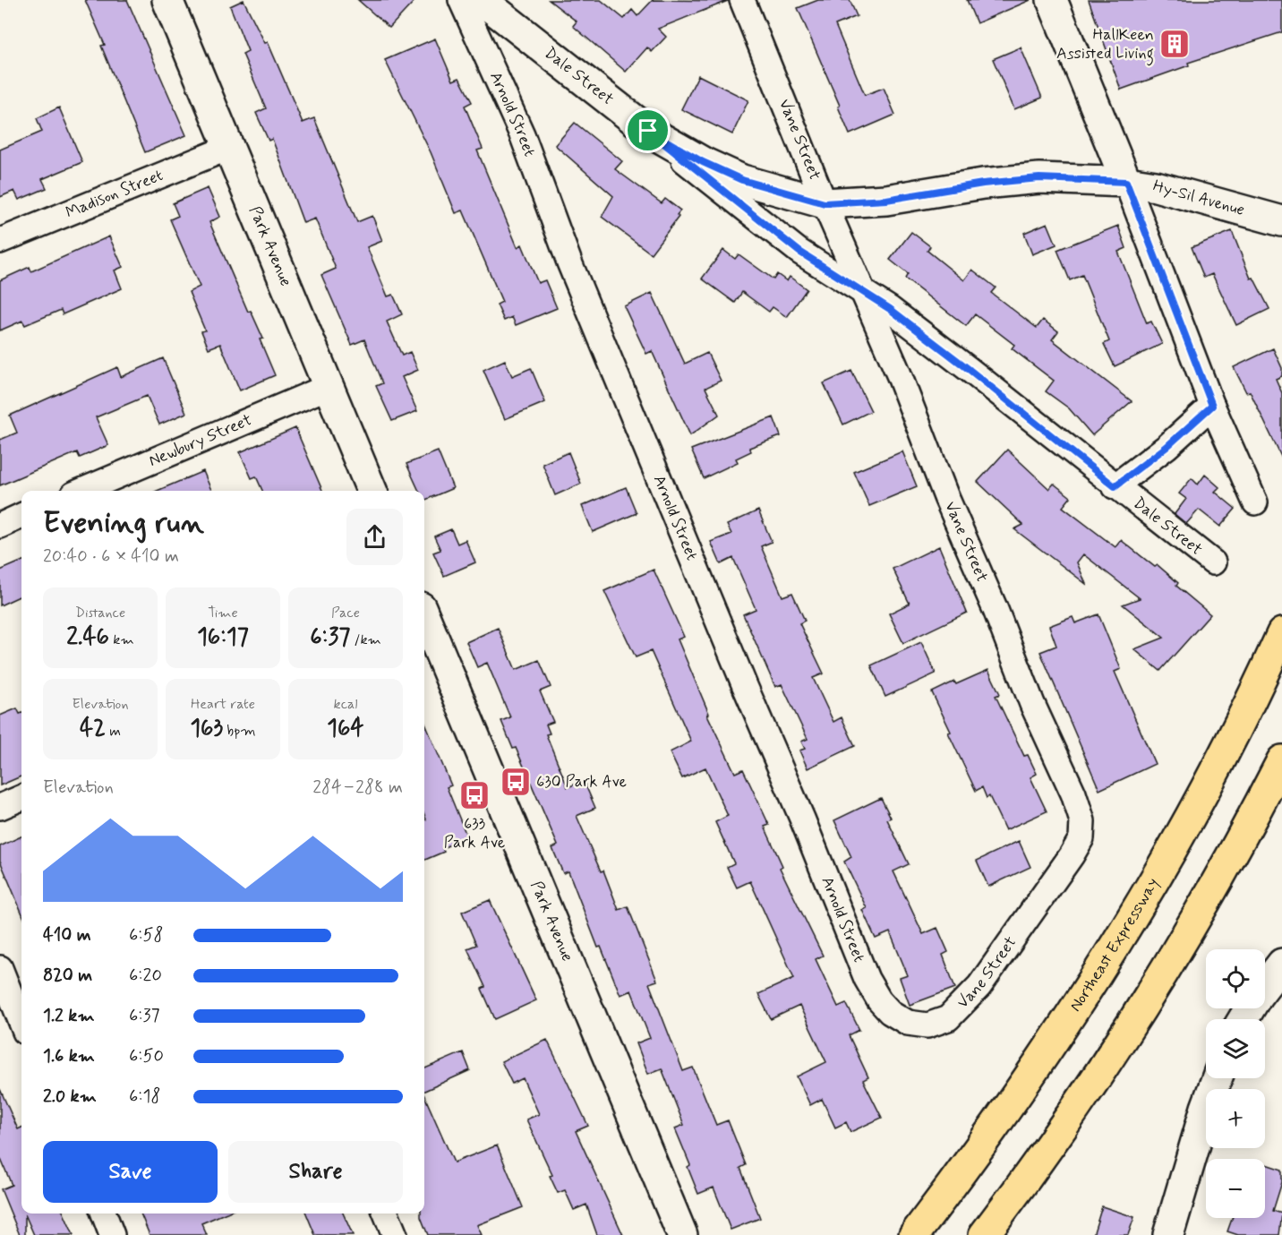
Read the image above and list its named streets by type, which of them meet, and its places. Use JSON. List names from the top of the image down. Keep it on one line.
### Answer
{"streets":{"highway":["Northeast Expressway"],"main road":["Dale Street","Hy-Sil Avenue","Park Avenue"],"street":["Arnold Street","Vane Street","Madison Street","Newbury Street"]},"crossings":[["Dale Street","Vane Street"],["Dale Street","Hy-Sil Avenue"],["Arnold Street","Vane Street"],["Vane Street","Hy-Sil Avenue"],["Madison Street","Park Avenue"],["Park Avenue","Newbury Street"]],"places":{"building":["HallKeen Assisted Living"],"bus stop":["630 Park Ave","633 Park Ave"]},"page":{"heading":["Evening run","20:40 · 6 × 410 m"],"stats":[["Distance","2.46 km"],["Time","16:17"],["Pace","6:37 /km"],["Elevation","42 m"],["Heart rate","163 bpm"],["kcal","164"]],"chart":["Elevation","284–288 m"],"list":[{"name":"410 m","note":"6:58"},{"name":"820 m","note":"6:20"},{"name":"1.2 km","note":"6:37"},{"name":"1.6 km","note":"6:50"},{"name":"2.0 km","note":"6:18"}],"map_buttons":["+","−"],"buttons":["Save","Share"]}}
